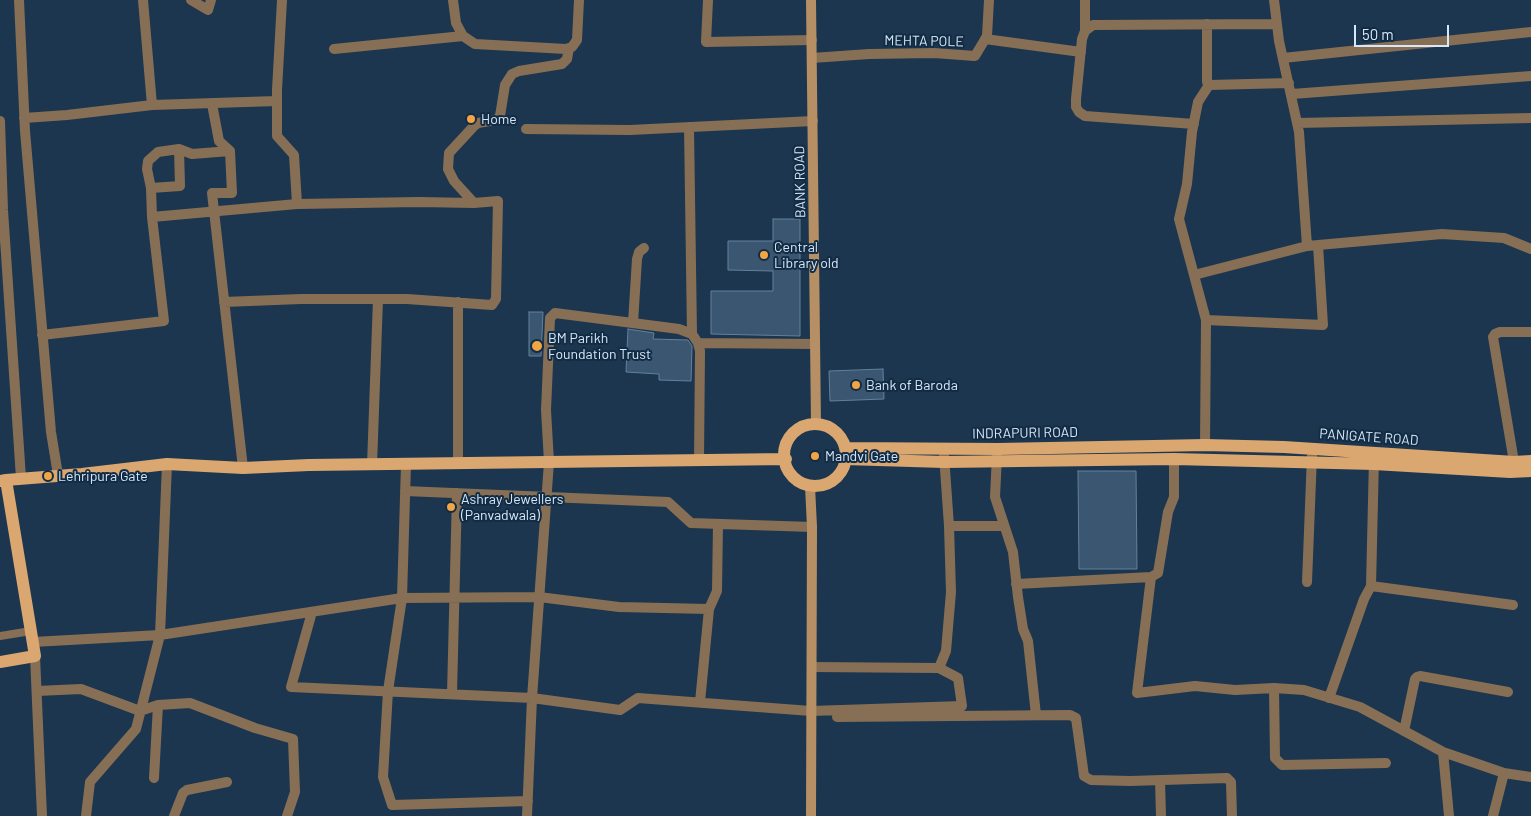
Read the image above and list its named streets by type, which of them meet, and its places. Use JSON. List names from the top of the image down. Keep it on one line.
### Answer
{"streets":{"main road":["BANK ROAD","INDRAPURI ROAD","PANIGATE ROAD"],"street":["MEHTA POLE"]},"crossings":[["MEHTA POLE","BANK ROAD"],["BANK ROAD","INDRAPURI ROAD"],["INDRAPURI ROAD","PANIGATE ROAD"]],"places":["Home","Central Library old","BM Parikh Foundation Trust","Bank of Baroda","Mandvi Gate","Lehripura Gate","Ashray Jewellers (Panvadwala)"],"scale_bar":"50 m"}
